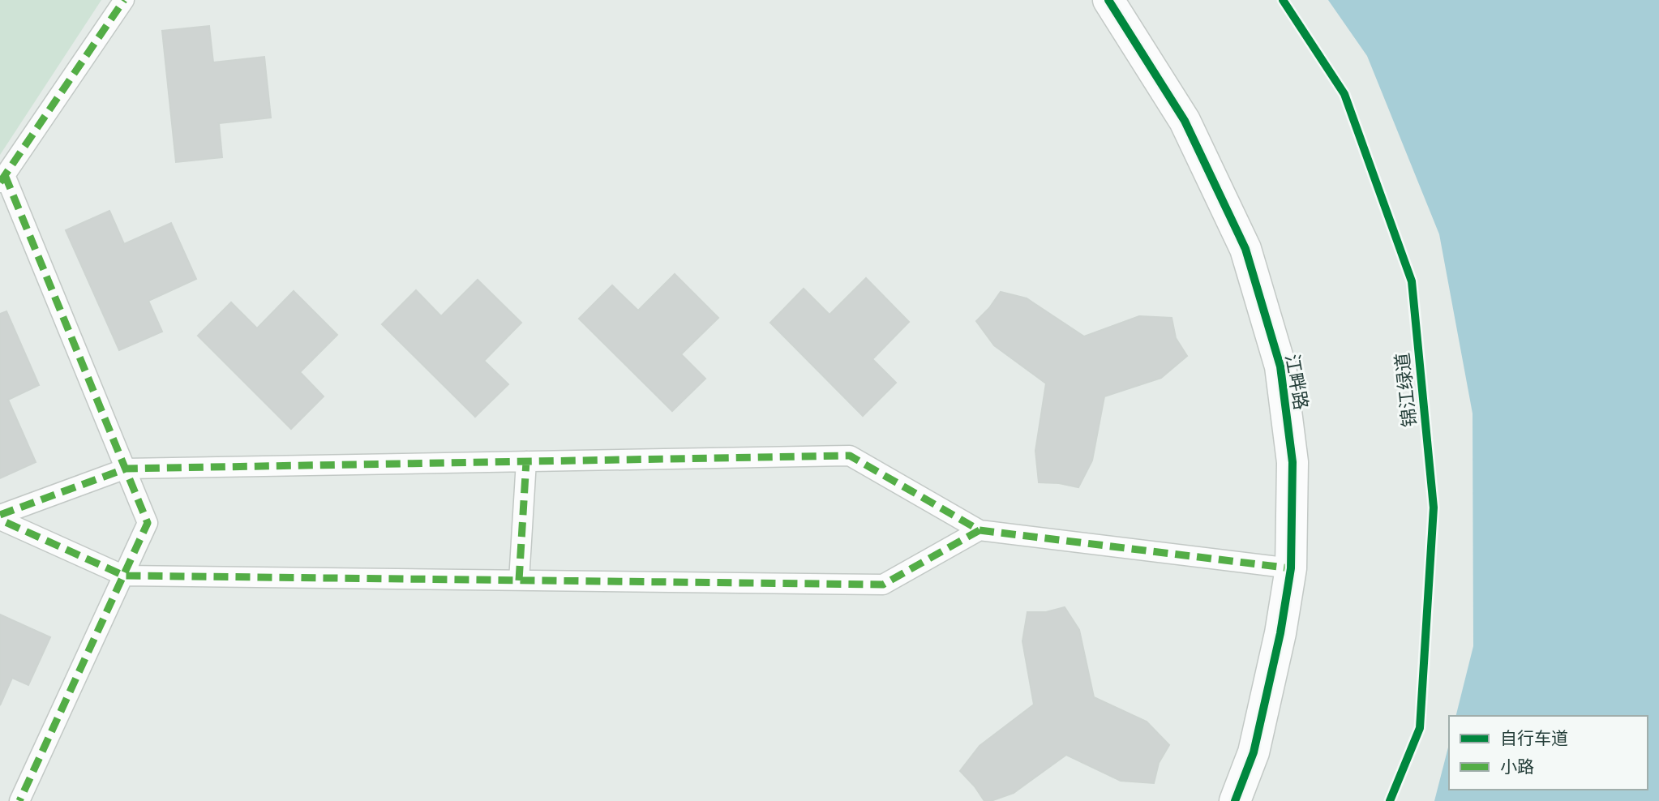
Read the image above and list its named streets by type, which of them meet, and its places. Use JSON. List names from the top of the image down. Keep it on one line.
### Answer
{"streets":{"street":["江畔路"],"cycle path":["锦江绿道"]},"legend":["自行车道","小路"]}
